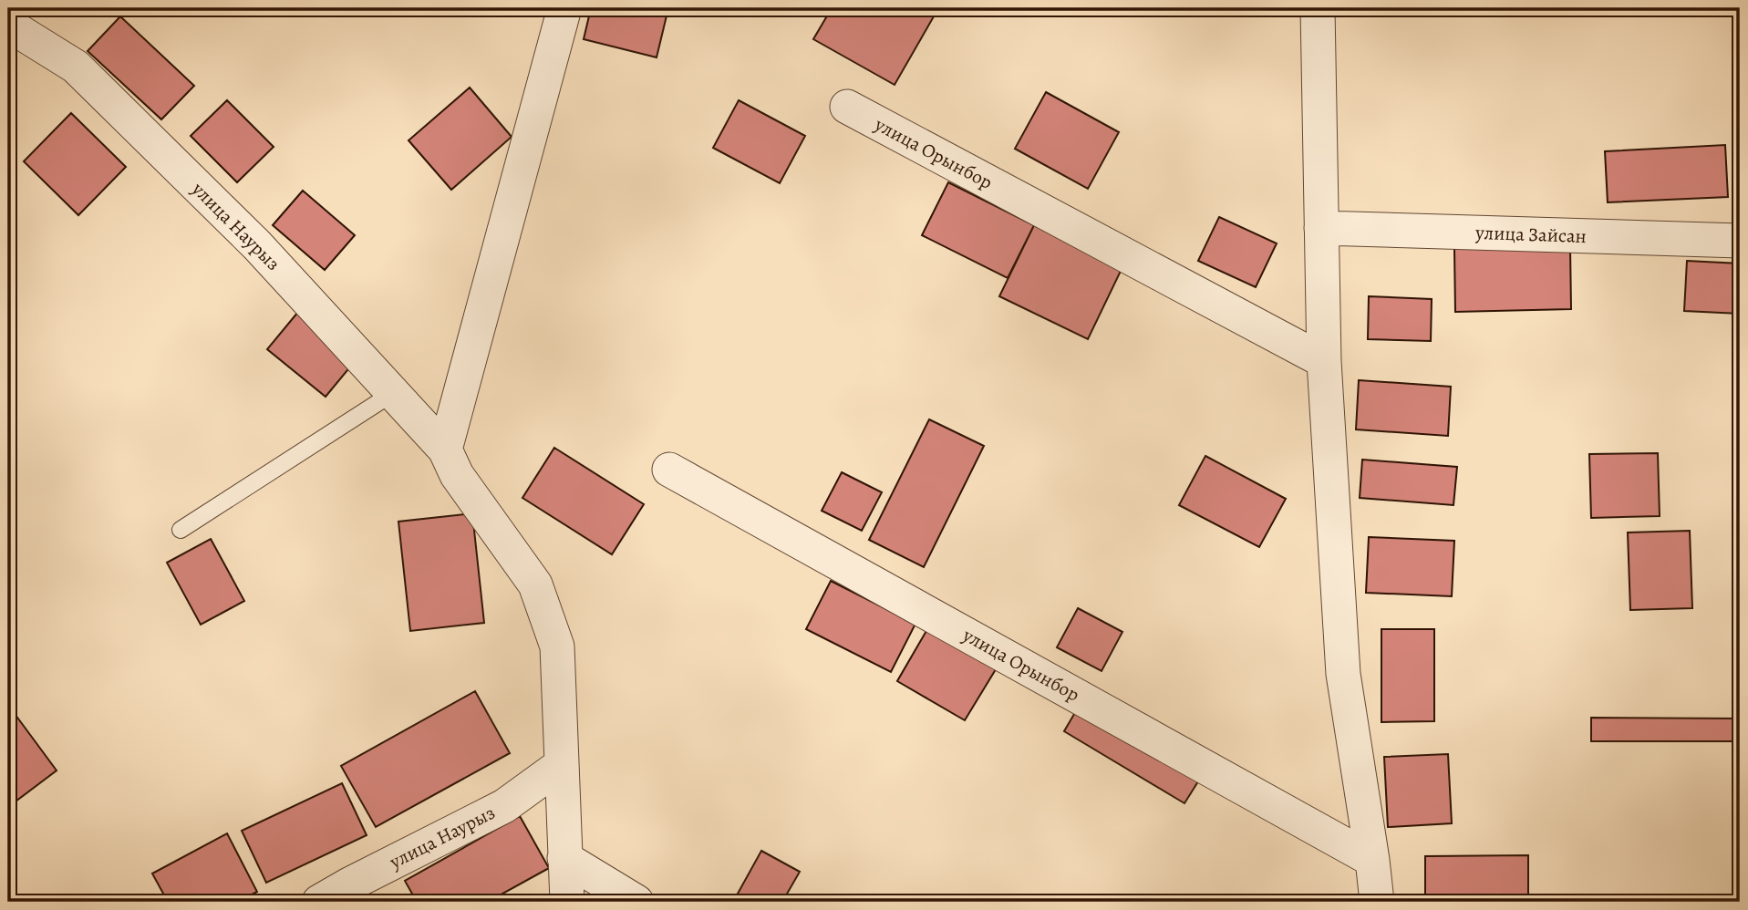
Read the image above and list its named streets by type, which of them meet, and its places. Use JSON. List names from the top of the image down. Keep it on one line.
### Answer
{"streets":{"street":["улица Орынбор","улица Наурыз","улица Зайсан"]}}
